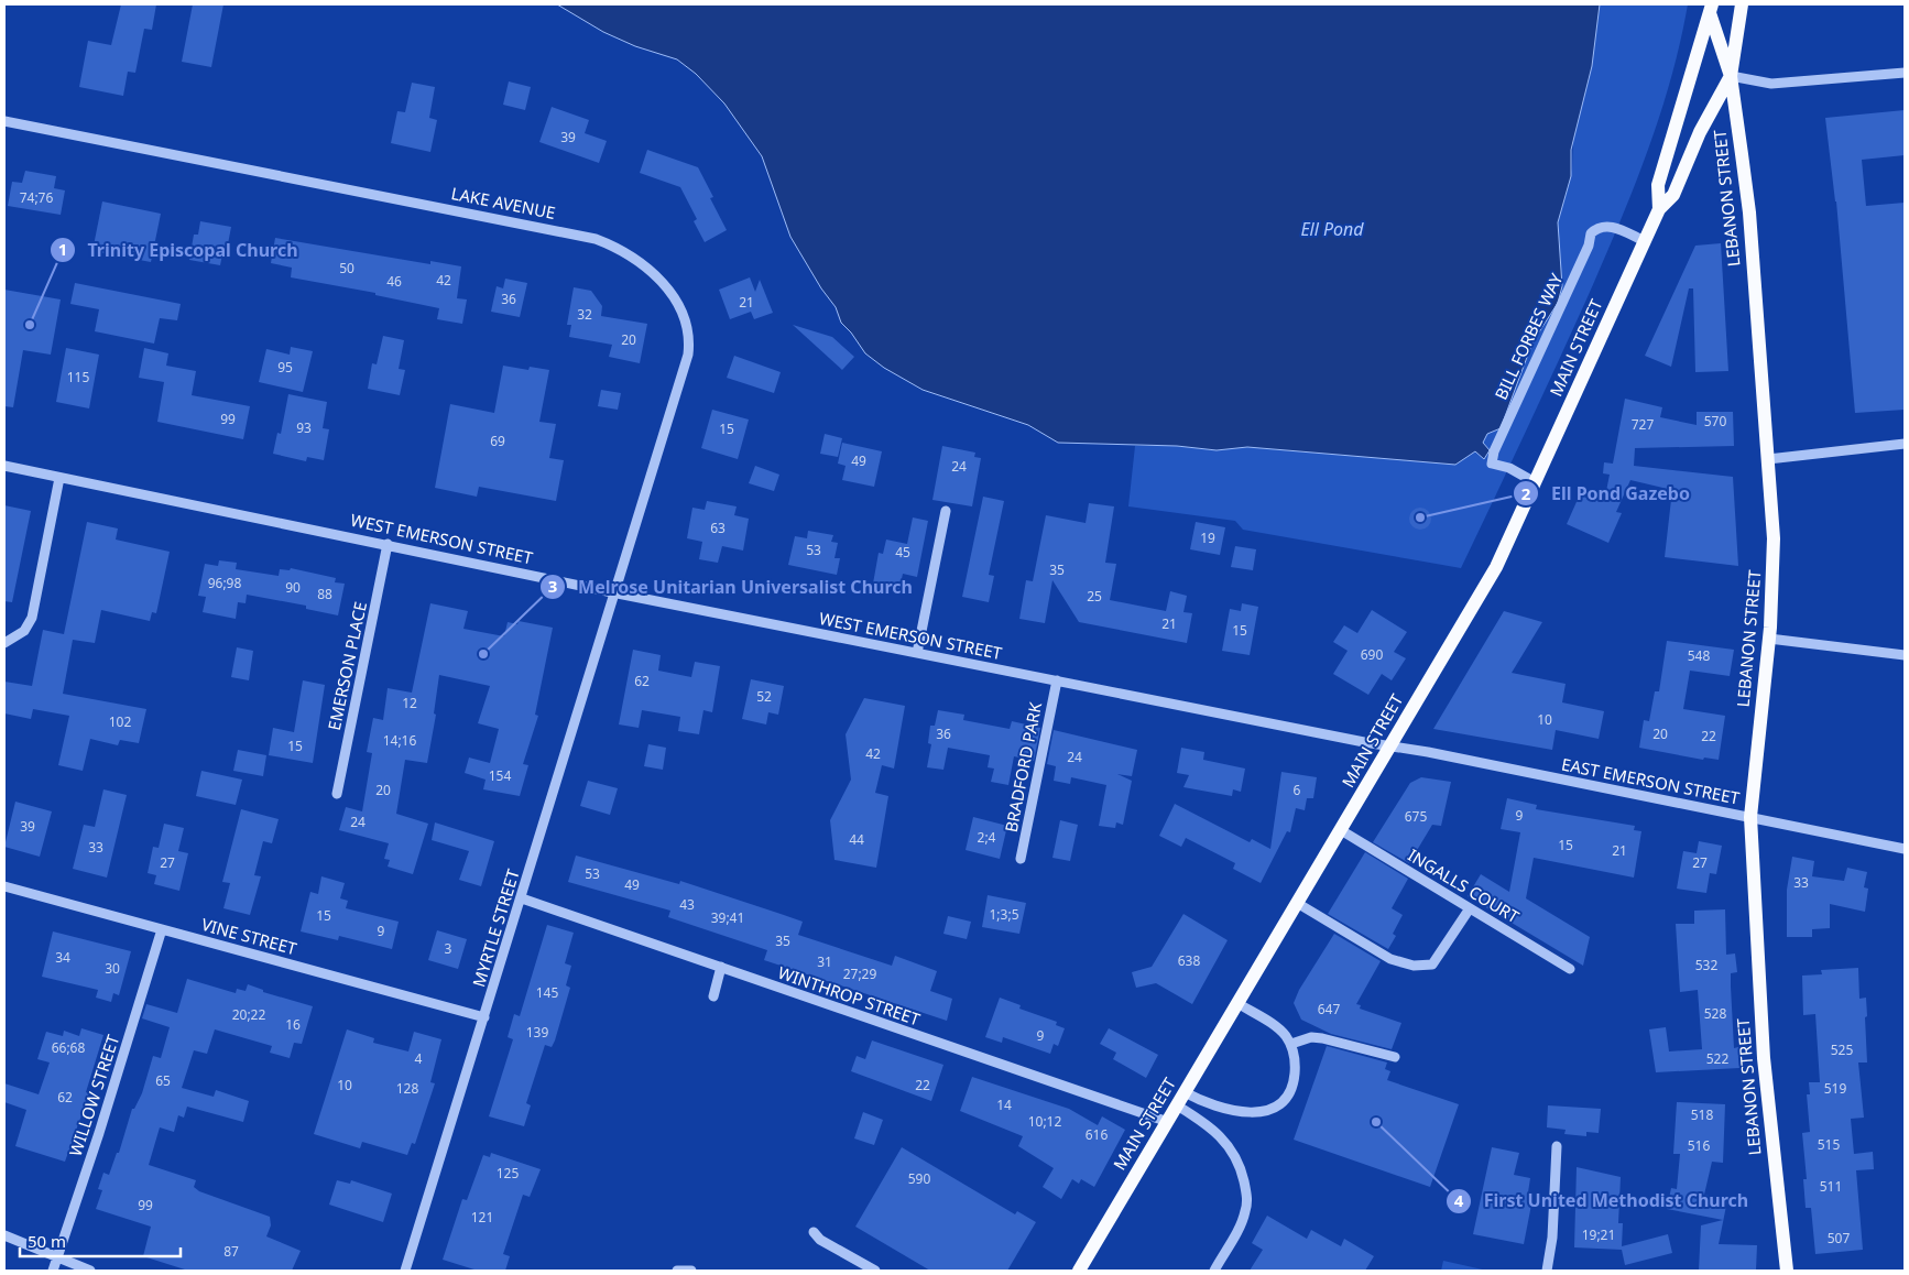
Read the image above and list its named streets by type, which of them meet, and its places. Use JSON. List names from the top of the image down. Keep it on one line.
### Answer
{"streets":{"main road":["LEBANON STREET","MAIN STREET"],"street":["LAKE AVENUE","BILL FORBES WAY","WEST EMERSON STREET","EMERSON PLACE","BRADFORD PARK","EAST EMERSON STREET","INGALLS COURT","MYRTLE STREET","VINE STREET","WINTHROP STREET","WILLOW STREET"]},"crossings":[["LEBANON STREET","MAIN STREET"],["LEBANON STREET","EAST EMERSON STREET"],["LAKE AVENUE","WEST EMERSON STREET"],["LAKE AVENUE","MYRTLE STREET"],["BILL FORBES WAY","MAIN STREET"],["MAIN STREET","WEST EMERSON STREET"],["MAIN STREET","EAST EMERSON STREET"],["MAIN STREET","INGALLS COURT"],["MAIN STREET","WINTHROP STREET"],["WEST EMERSON STREET","EMERSON PLACE"],["WEST EMERSON STREET","BRADFORD PARK"],["WEST EMERSON STREET","EAST EMERSON STREET"],["WEST EMERSON STREET","MYRTLE STREET"],["MYRTLE STREET","VINE STREET"],["MYRTLE STREET","WINTHROP STREET"],["VINE STREET","WILLOW STREET"]],"water":["Ell Pond"],"places":["Trinity Episcopal Church","Ell Pond Gazebo","Melrose Unitarian Universalist Church","First United Methodist Church"],"house_numbers":["39","74;76","50","42","46","36","21","32","20","95","115","99","570","727","93","15","69","49","24","63","19","53","45","35","96;98","90","88","25","21","15","690","548","62","52","12","10","102","36","20","22","14;16","15","42","24","154","20","6","9","675","24","39","2;4","44","15","33","21","27","27","53","33","49","43","1;3;5","15","39;41","9","35","3","34","638","31","532","30","27;29","145","647","528","20;22","16","139","9","66;68","525","4","522","65","10","22","128","519","62","14","518","10;12","616","515","516","125","590","511","99","121","19;21","507","87"],"scale_bar":"50 m"}
